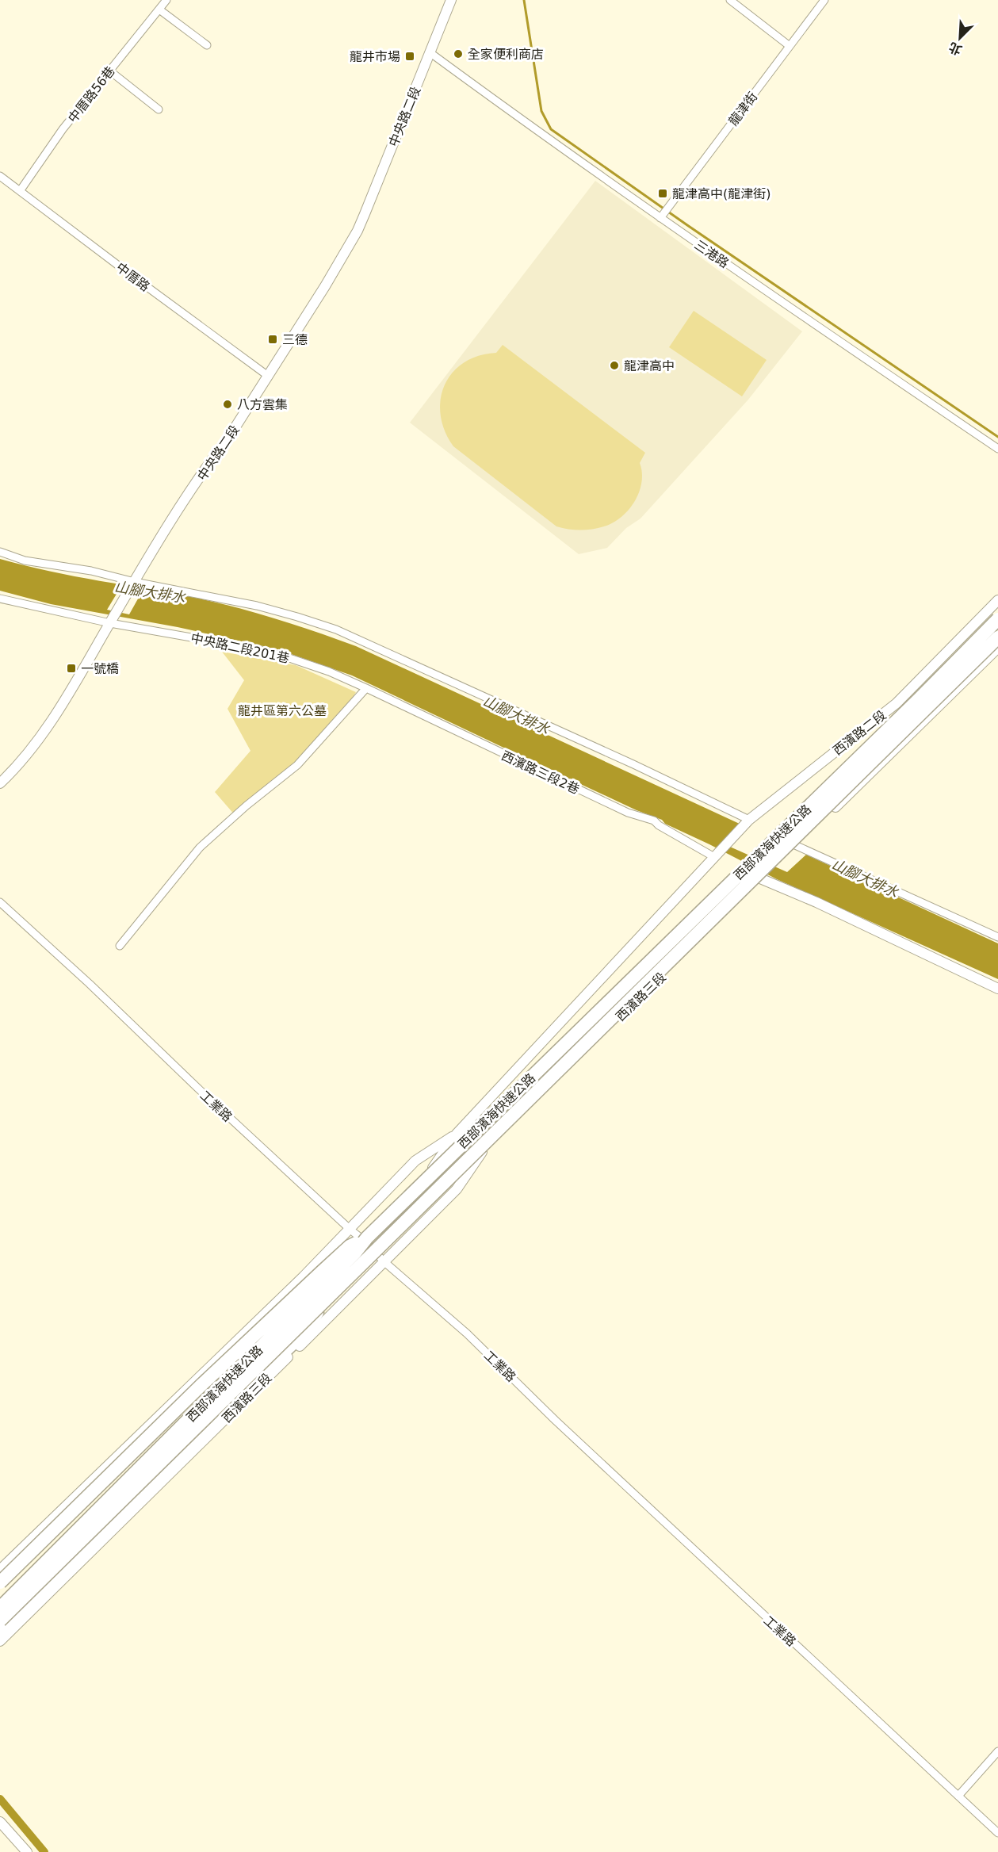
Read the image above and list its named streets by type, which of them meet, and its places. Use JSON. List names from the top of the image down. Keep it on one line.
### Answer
{"streets":{"highway":["西部濱海快速公路"],"street":["中厝路56巷","龍津街","中央路二段","三港路","中厝路","中央路二段201巷","西濱路二段","西濱路三段2巷","西濱路三段","工業路"]},"crossings":[["中厝路56巷","中厝路"],["龍津街","三港路"],["中央路二段","三港路"],["中央路二段","中厝路"],["中央路二段","中央路二段201巷"],["中央路二段201巷","西濱路三段2巷"],["西濱路二段","西濱路三段2巷"],["西濱路二段","西濱路三段"],["西濱路三段2巷","西濱路三段"],["西部濱海快速公路","西濱路三段"],["西部濱海快速公路","工業路"],["西濱路三段","工業路"]],"water":["山腳大排水"],"parks":["龍井區第六公墓"],"places":{"other":["全家便利商店","龍津高中","八方雲集"],"transit":["龍井市場","龍津高中(龍津街)","三德","一號橋"]},"north":"bottom left"}
